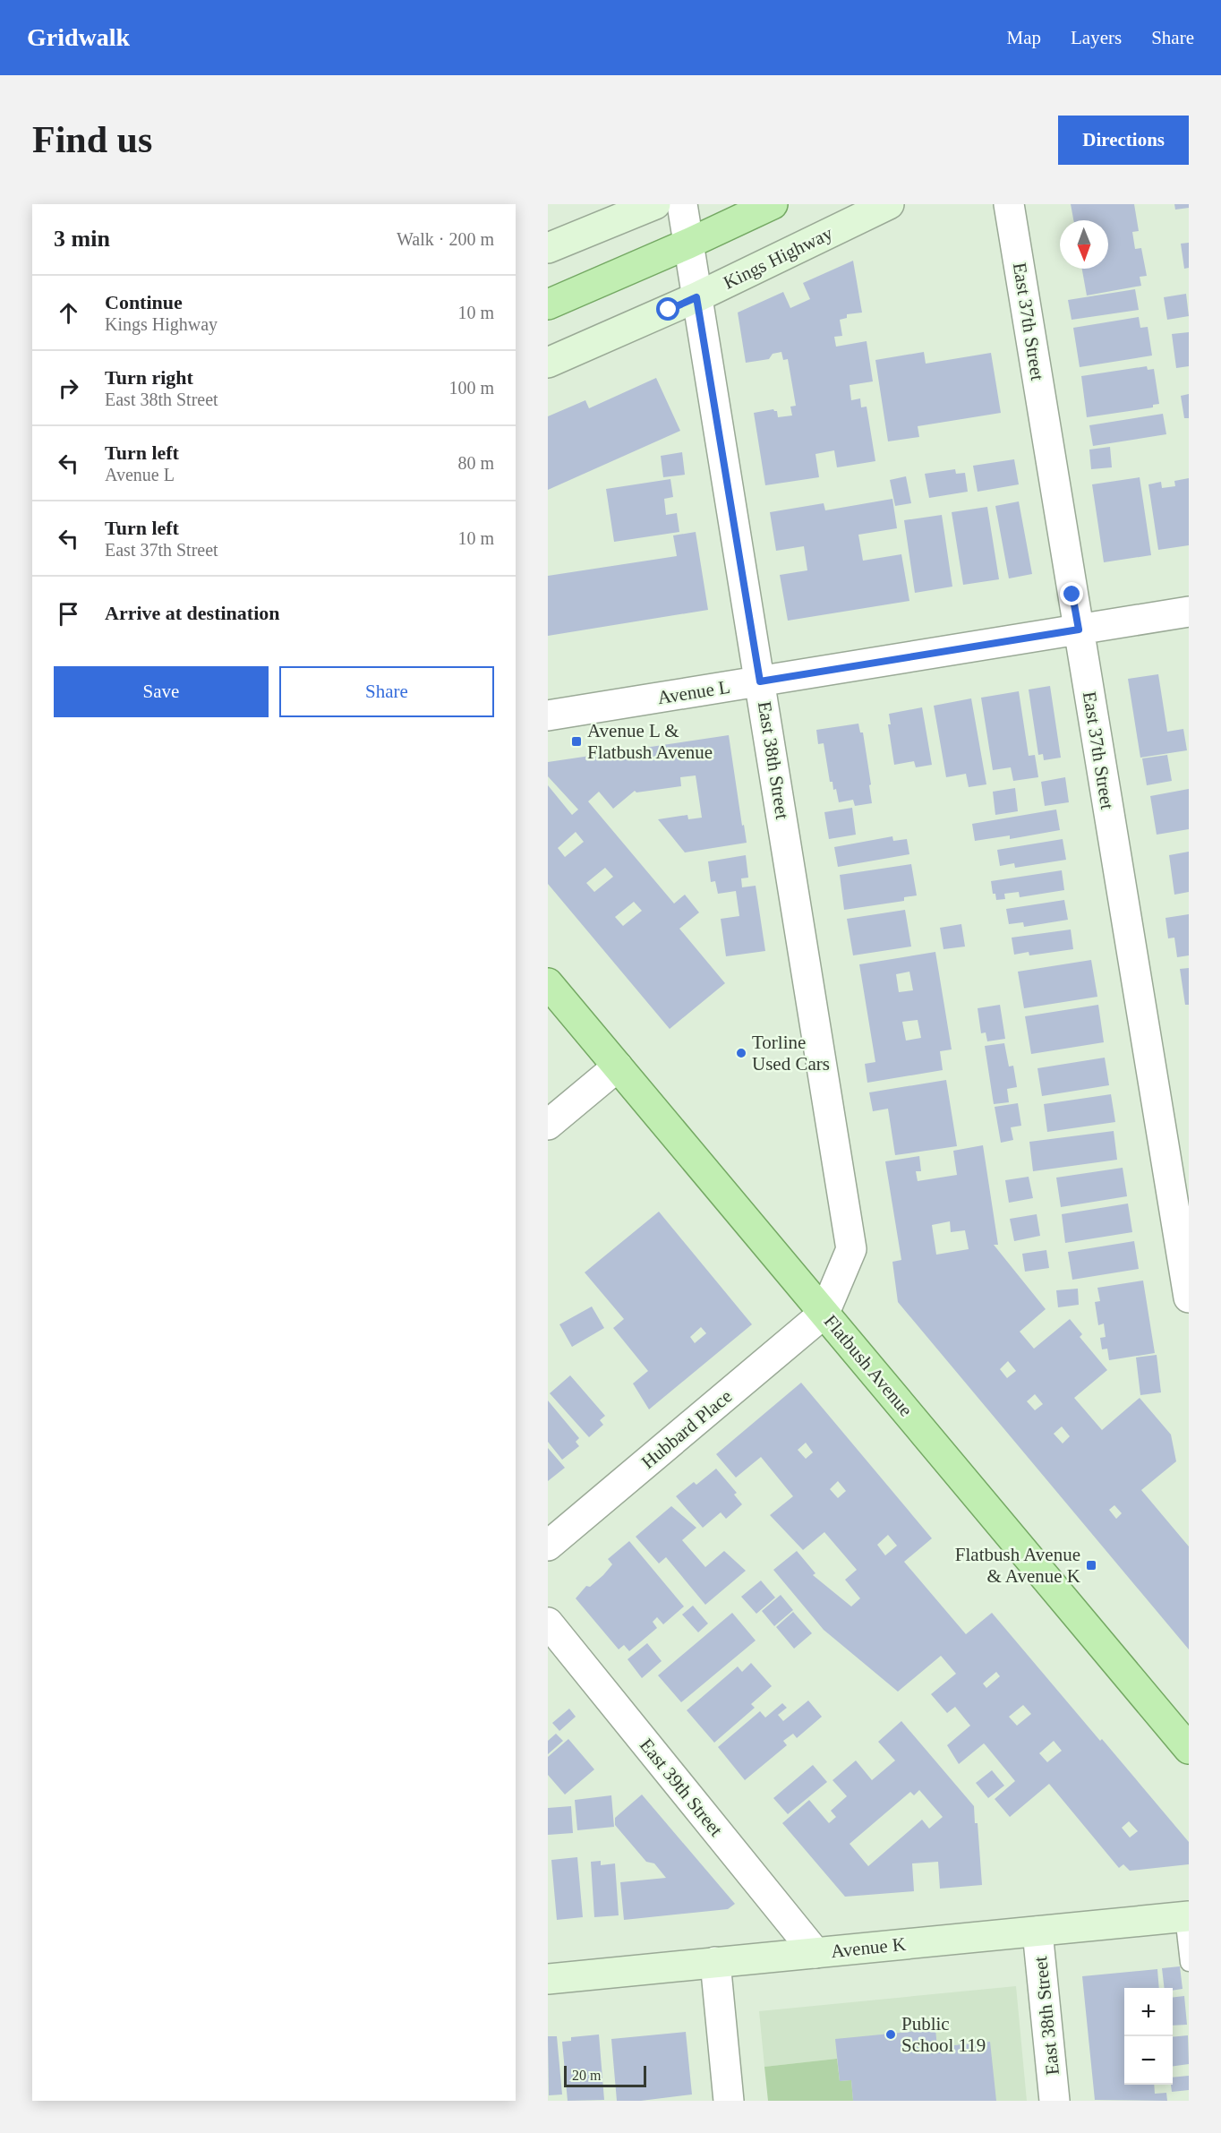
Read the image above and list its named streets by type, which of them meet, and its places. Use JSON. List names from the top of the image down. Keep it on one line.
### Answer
{"streets":{"main road":["Flatbush Avenue"],"street":["Kings Highway","East 37th Street","Avenue L","East 38th Street","Hubbard Place","East 39th Street","Avenue K"]},"crossings":[["Kings Highway","East 38th Street"],["East 37th Street","Avenue L"],["Avenue L","East 38th Street"],["East 38th Street","Flatbush Avenue"],["East 38th Street","Hubbard Place"],["East 38th Street","Avenue K"],["Flatbush Avenue","Hubbard Place"],["East 39th Street","Avenue K"]],"places":{"transit":["Avenue L & Flatbush Avenue","Flatbush Avenue & Avenue K"],"other":["Torline Used Cars","Public School 119"]},"scale_bar":"20 m","north":"bottom","page":{"header":"Gridwalk","nav":["Map","Layers","Share"],"buttons":["Directions",["Save","Share"]],"title":"Find us","heading":["3 min","Walk · 200 m"],"list":[["Continue","Kings Highway","10 m"],["Turn right","East 38th Street","100 m"],["Turn left","Avenue L","80 m"],["Turn left","East 37th Street","10 m"],"Arrive at destination"],"map_buttons":["+","−"],"scale":"20 m"}}
